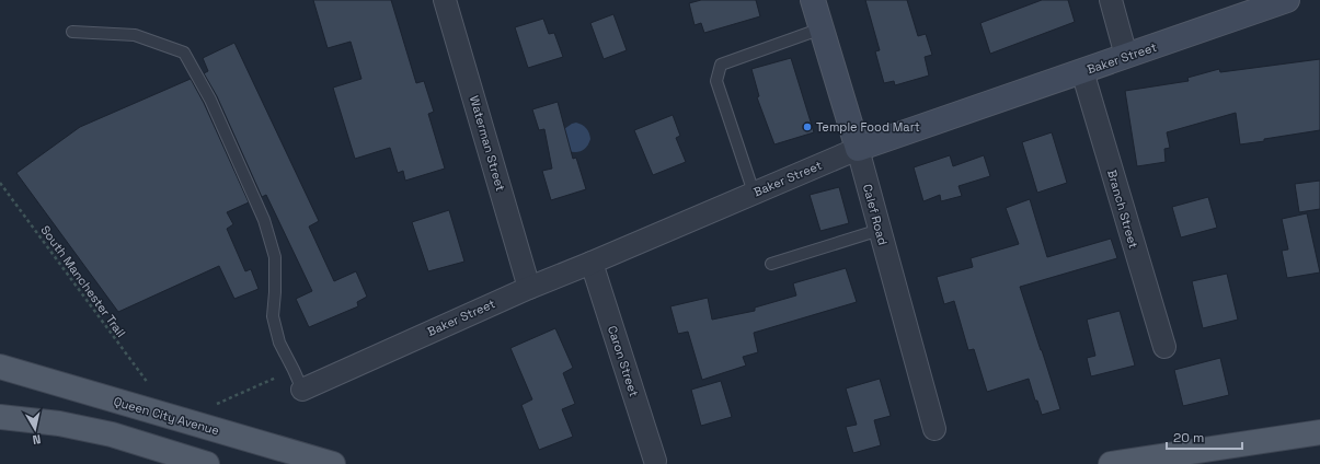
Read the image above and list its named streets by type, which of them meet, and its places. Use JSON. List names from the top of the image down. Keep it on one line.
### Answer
{"streets":{"main road":["Baker Street","Calef Road","Queen City Avenue"],"street":["Waterman Street","Branch Street","Caron Street"],"path":["South Manchester Trail"]},"crossings":[["Baker Street","Waterman Street"],["Baker Street","Branch Street"],["Baker Street","Calef Road"],["Baker Street","Caron Street"]],"places":["Temple Food Mart"],"scale_bar":"20 m","north":"bottom"}
